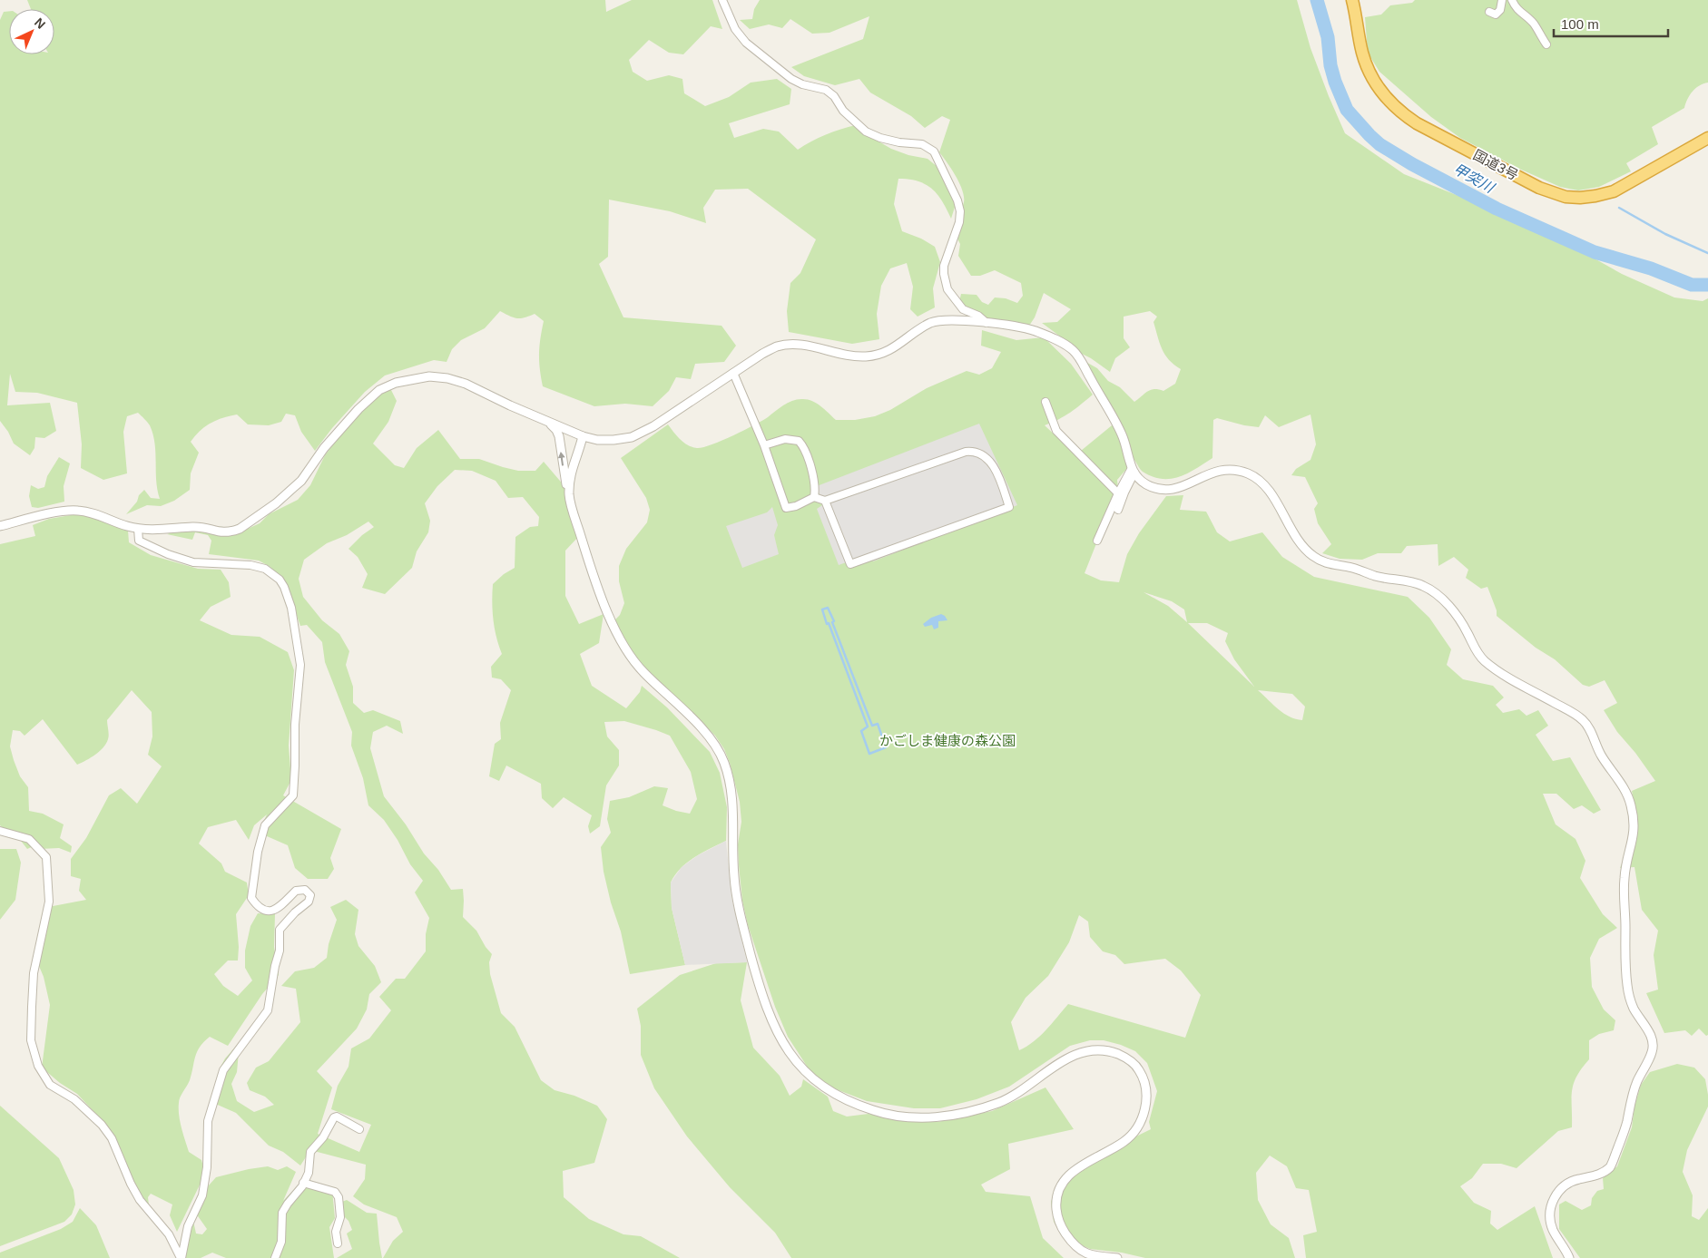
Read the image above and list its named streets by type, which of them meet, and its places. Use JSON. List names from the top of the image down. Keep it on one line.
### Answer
{"streets":{"highway":["国道3号"]},"water":["甲突川"],"parks":["かごしま健康の森公園"],"scale_bar":"100 m","north":"top right"}
